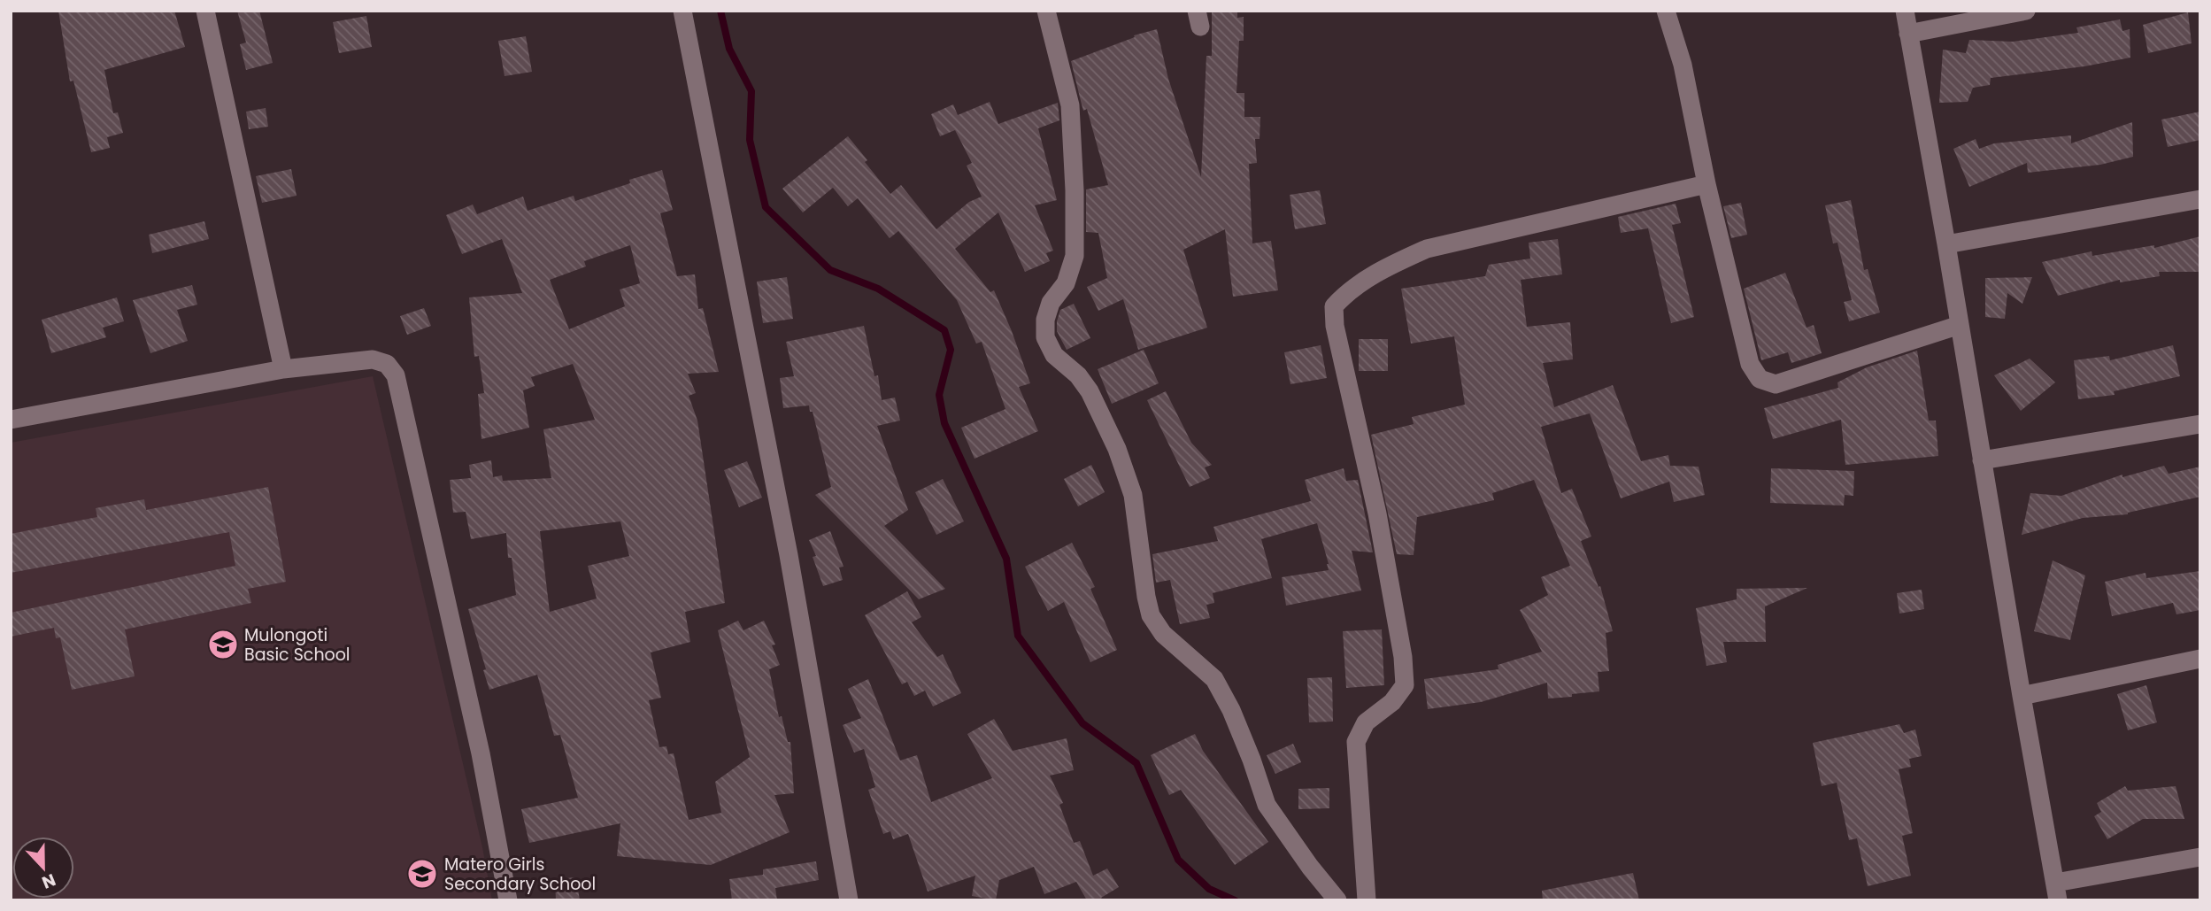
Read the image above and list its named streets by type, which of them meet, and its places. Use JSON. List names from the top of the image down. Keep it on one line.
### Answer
{"places":{"school or university":["Mulongoti Basic School","Matero Girls Secondary School"]},"north":"bottom"}
